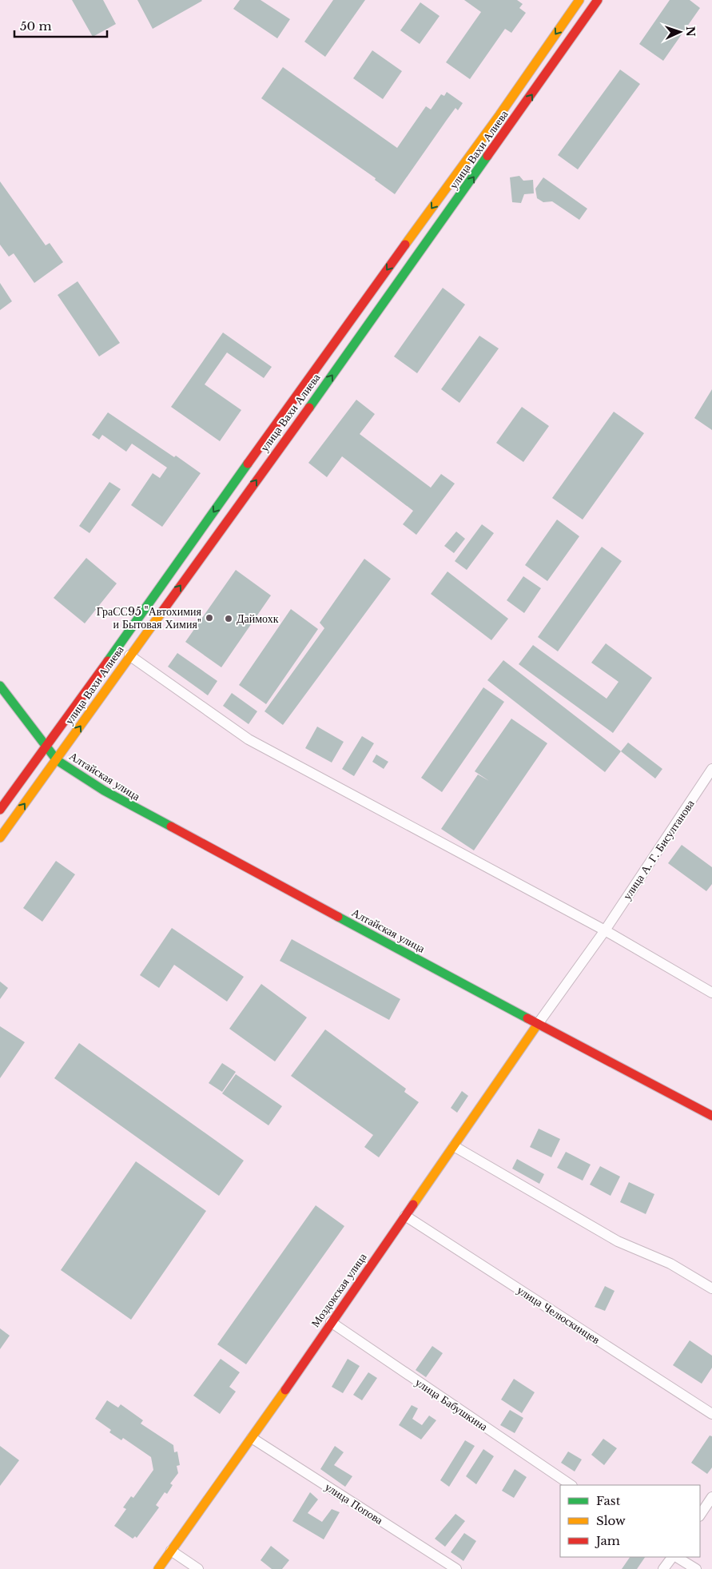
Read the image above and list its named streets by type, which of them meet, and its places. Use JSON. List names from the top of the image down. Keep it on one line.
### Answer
{"streets":{"main road":["улица Вахи Алиева","Алтайская улица","Моздокская улица"],"street":["улица А. Г. Бисултанова","улица Челюскинцев","улица Бабушкина","улица Попова"]},"crossings":[["улица Вахи Алиева","Алтайская улица"],["Алтайская улица","улица А. Г. Бисултанова"],["Алтайская улица","Моздокская улица"],["улица А. Г. Бисултанова","Моздокская улица"],["Моздокская улица","улица Челюскинцев"],["Моздокская улица","улица Бабушкина"],["Моздокская улица","улица Попова"]],"places":["ГраСС95 \"Автохимия и Бытовая Химия\"","Даймохк"],"legend":["Fast","Slow","Jam"],"scale_bar":"50 m","north":"right"}
